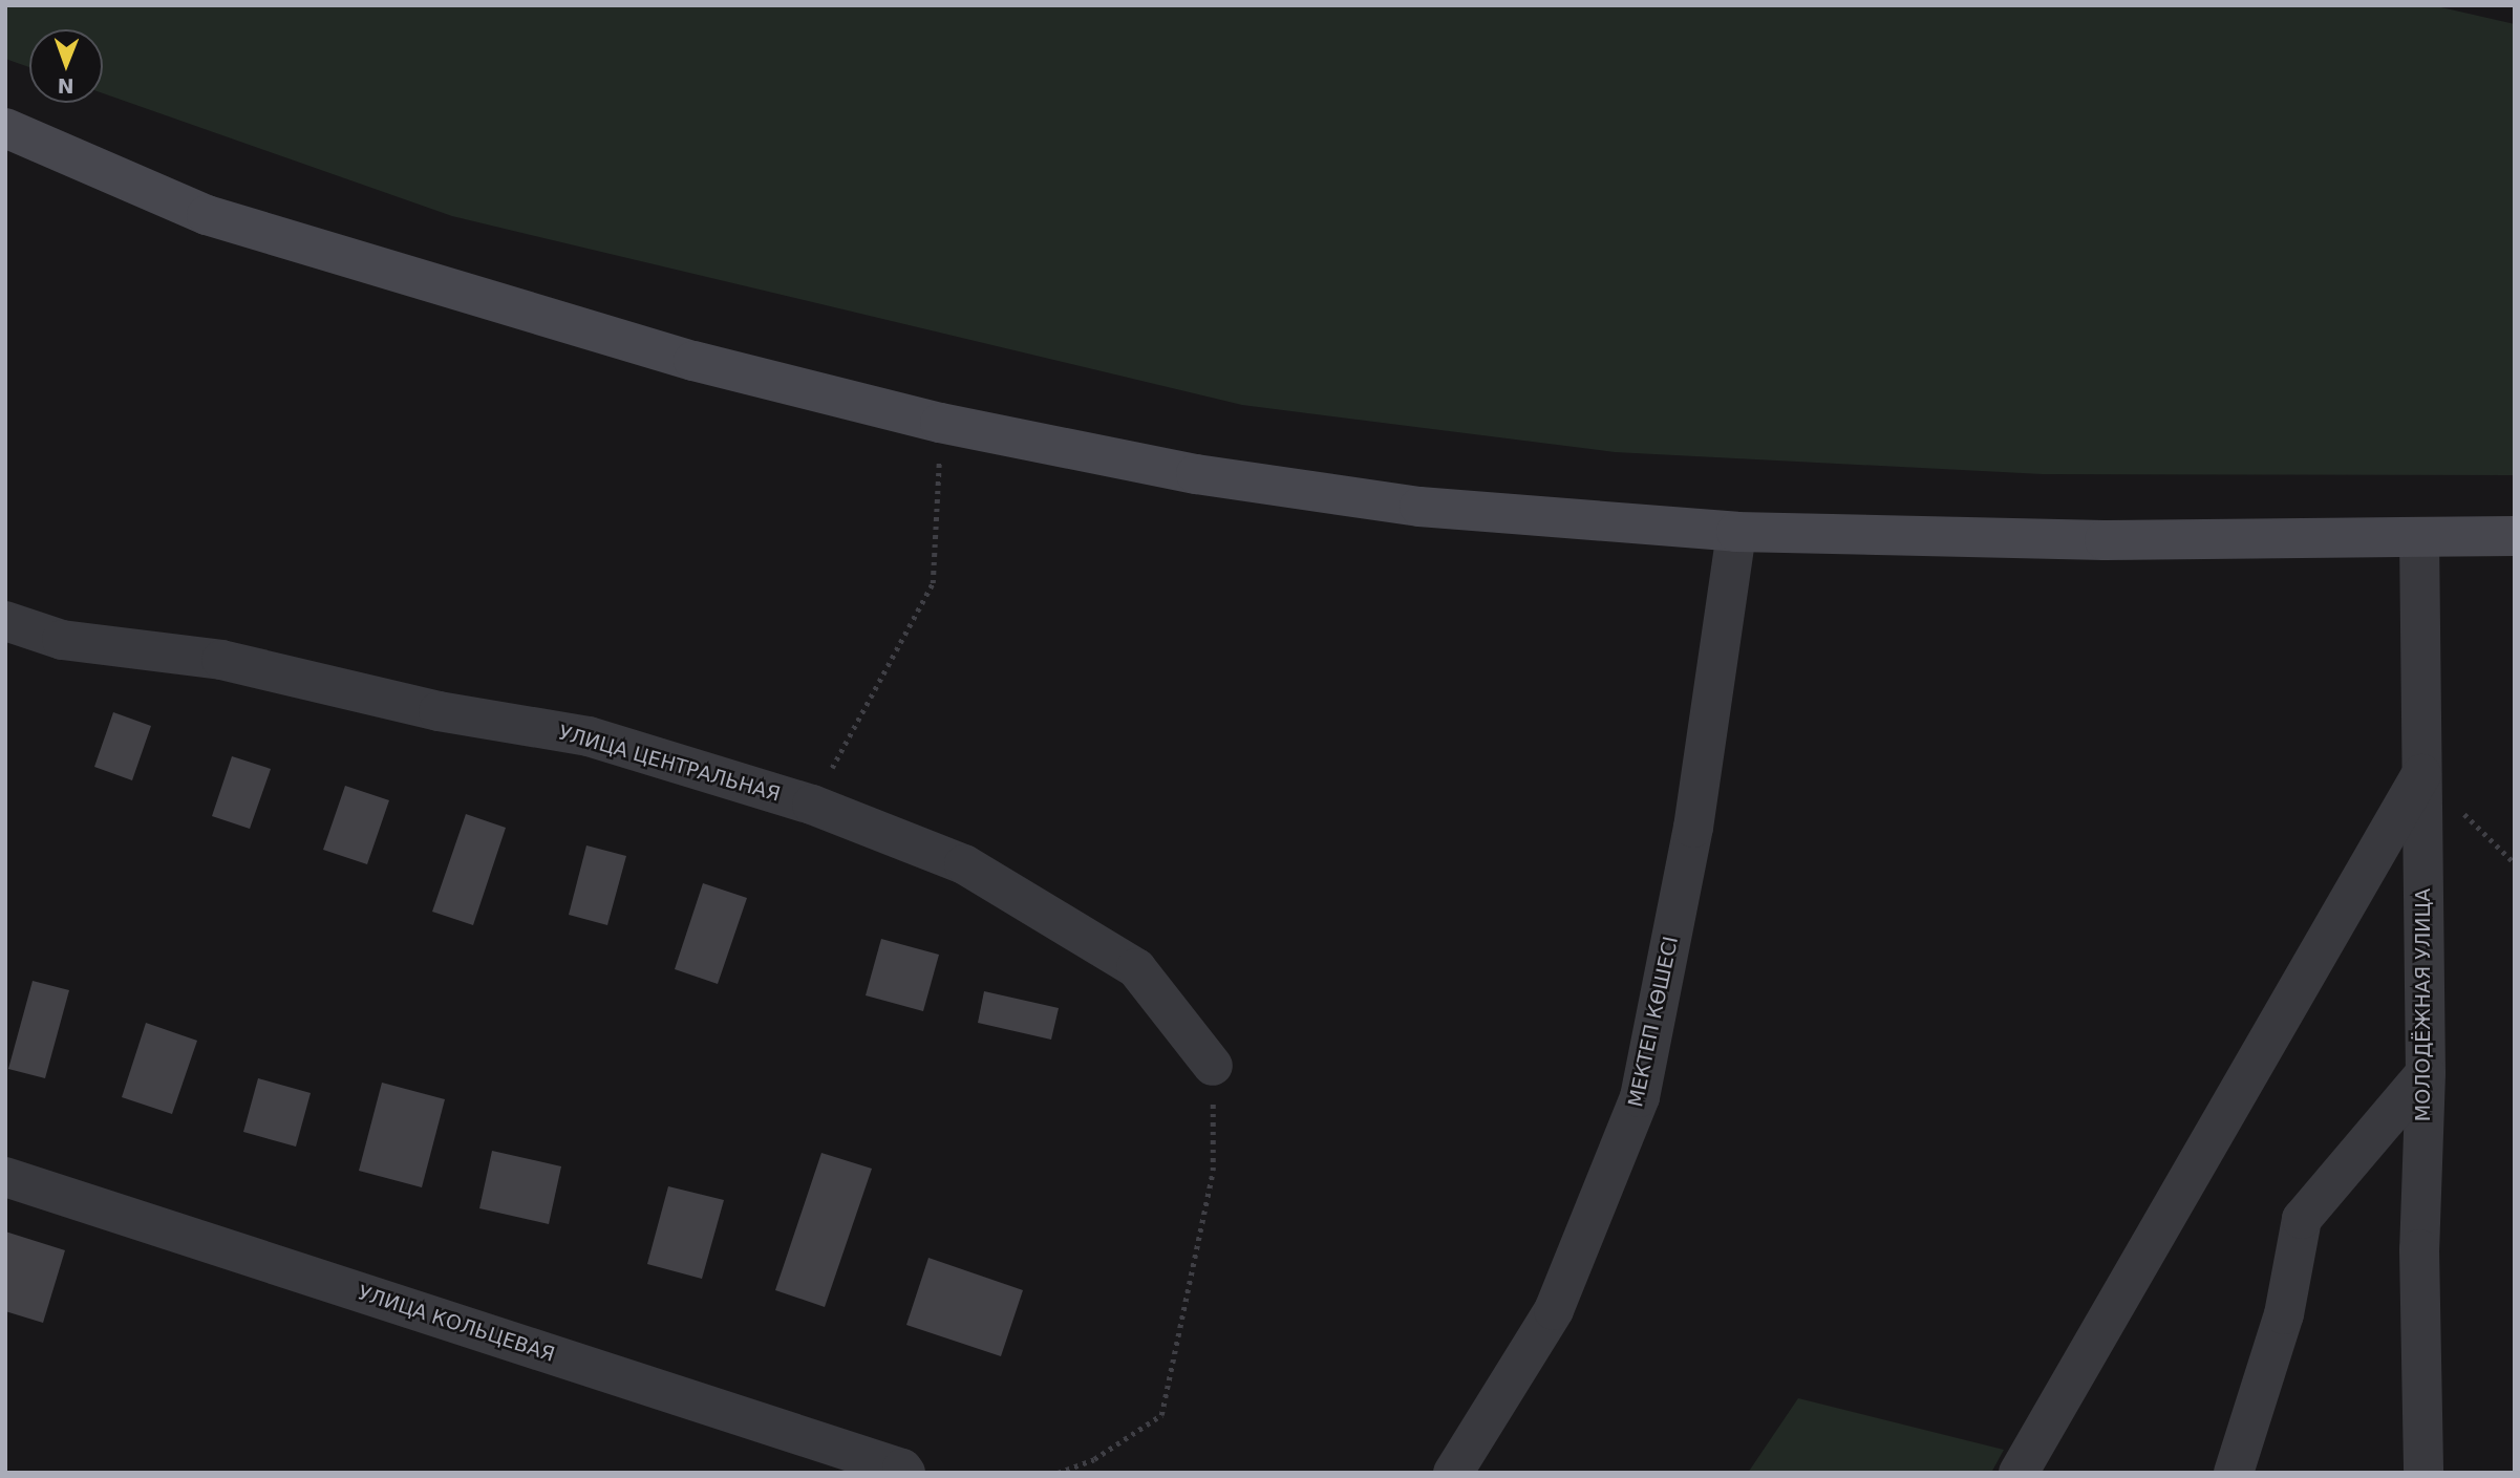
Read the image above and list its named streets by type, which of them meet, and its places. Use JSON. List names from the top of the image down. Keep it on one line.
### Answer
{"streets":{"street":["УЛИЦА ЦЕНТРАЛЬНАЯ","МОЛОДЁЖНАЯ УЛИЦА","МЕКТЕП КӨШЕСІ","УЛИЦА КОЛЬЦЕВАЯ"]},"north":"bottom"}
